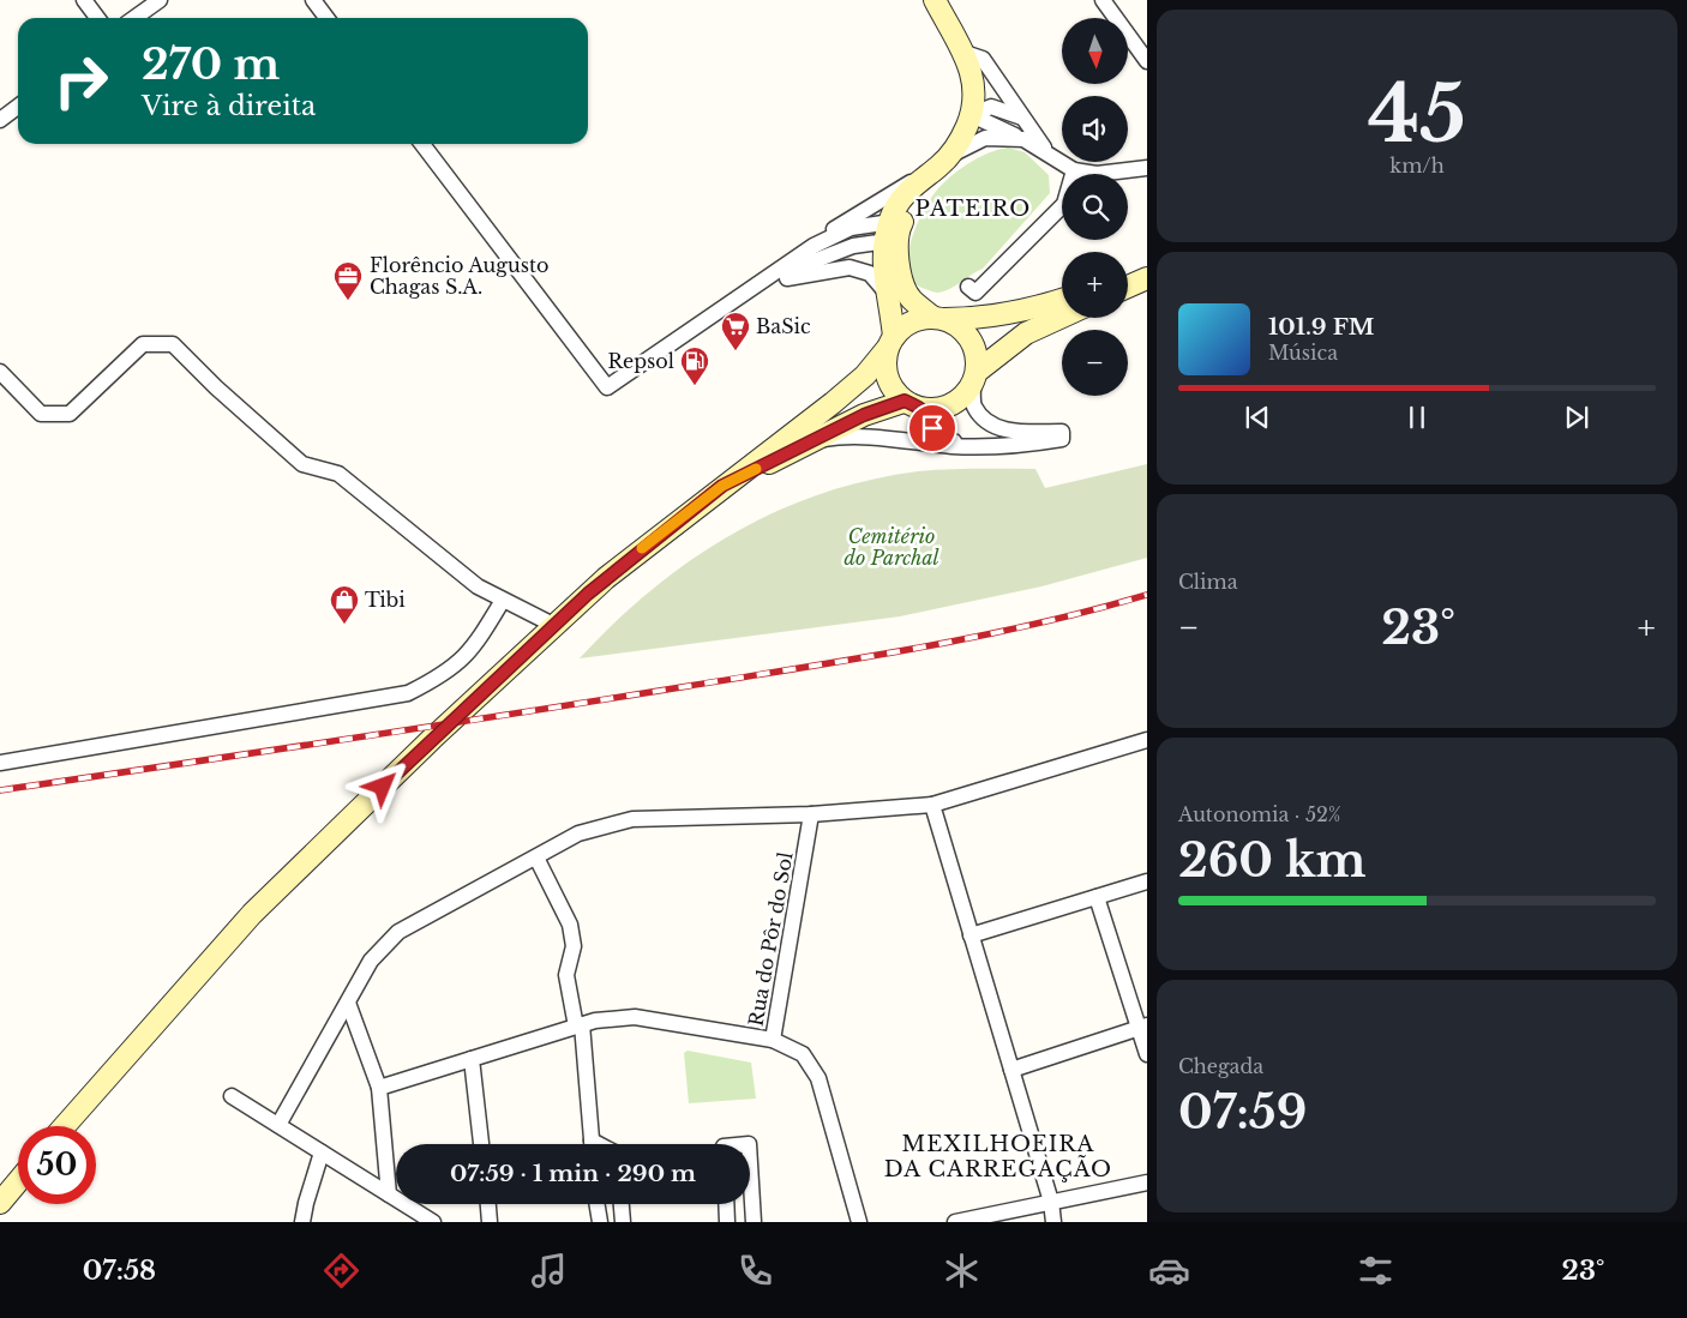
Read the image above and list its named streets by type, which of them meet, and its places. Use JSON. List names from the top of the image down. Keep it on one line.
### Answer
{"streets":{"street":["Rua do Pôr do Sol"]},"districts":["PATEIRO","MEXILHOEIRA DA CARREGAÇÃO"],"parks":["Cemitério do Parchal"],"places":{"office":["Florêncio Augusto Chagas S.A."],"supermarket":["BaSic"],"fuel station":["Repsol"],"shop":["Tibi"]},"north":"bottom","page":{"tile":[["45","km/h"],"Clima",["Autonomia · 52%","260 km"],["Chegada","07:59"]],"map_buttons":["+","−"],"turn":["270 m","Vire à direita"],"song":["101.9 FM","Música"],"heat":["−","23°","+"],"limit":"50","trip":"07:59 · 1 min · 290 m","tabs":["07:58","23°"]}}
